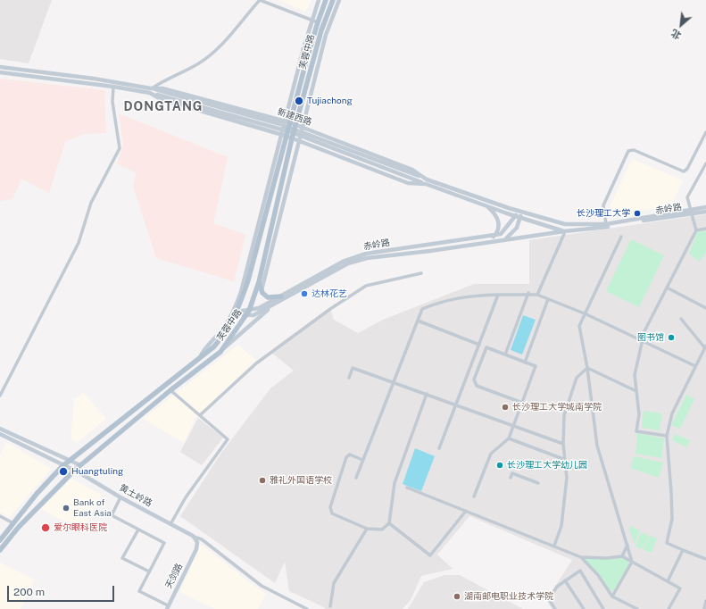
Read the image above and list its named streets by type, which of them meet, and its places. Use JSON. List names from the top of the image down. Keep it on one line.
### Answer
{"streets":{"main road":["芙蓉中路","新建西路","赤岭路","黄土岭路","天剑路"]},"crossings":[["芙蓉中路","新建西路"],["芙蓉中路","赤岭路"],["芙蓉中路","黄土岭路"],["新建西路","赤岭路"],["黄土岭路","天剑路"]],"districts":["DONGTANG"],"places":["Tujiachong","长沙理工大学","达林花艺","图书馆","长沙理工大学城南学院","长沙理工大学幼儿园","Huangtuling","雅礼外国语学校","Bank of East Asia","爱尔眼科医院","湖南邮电职业技术学院"],"scale_bar":"200 m","north":"bottom left"}
